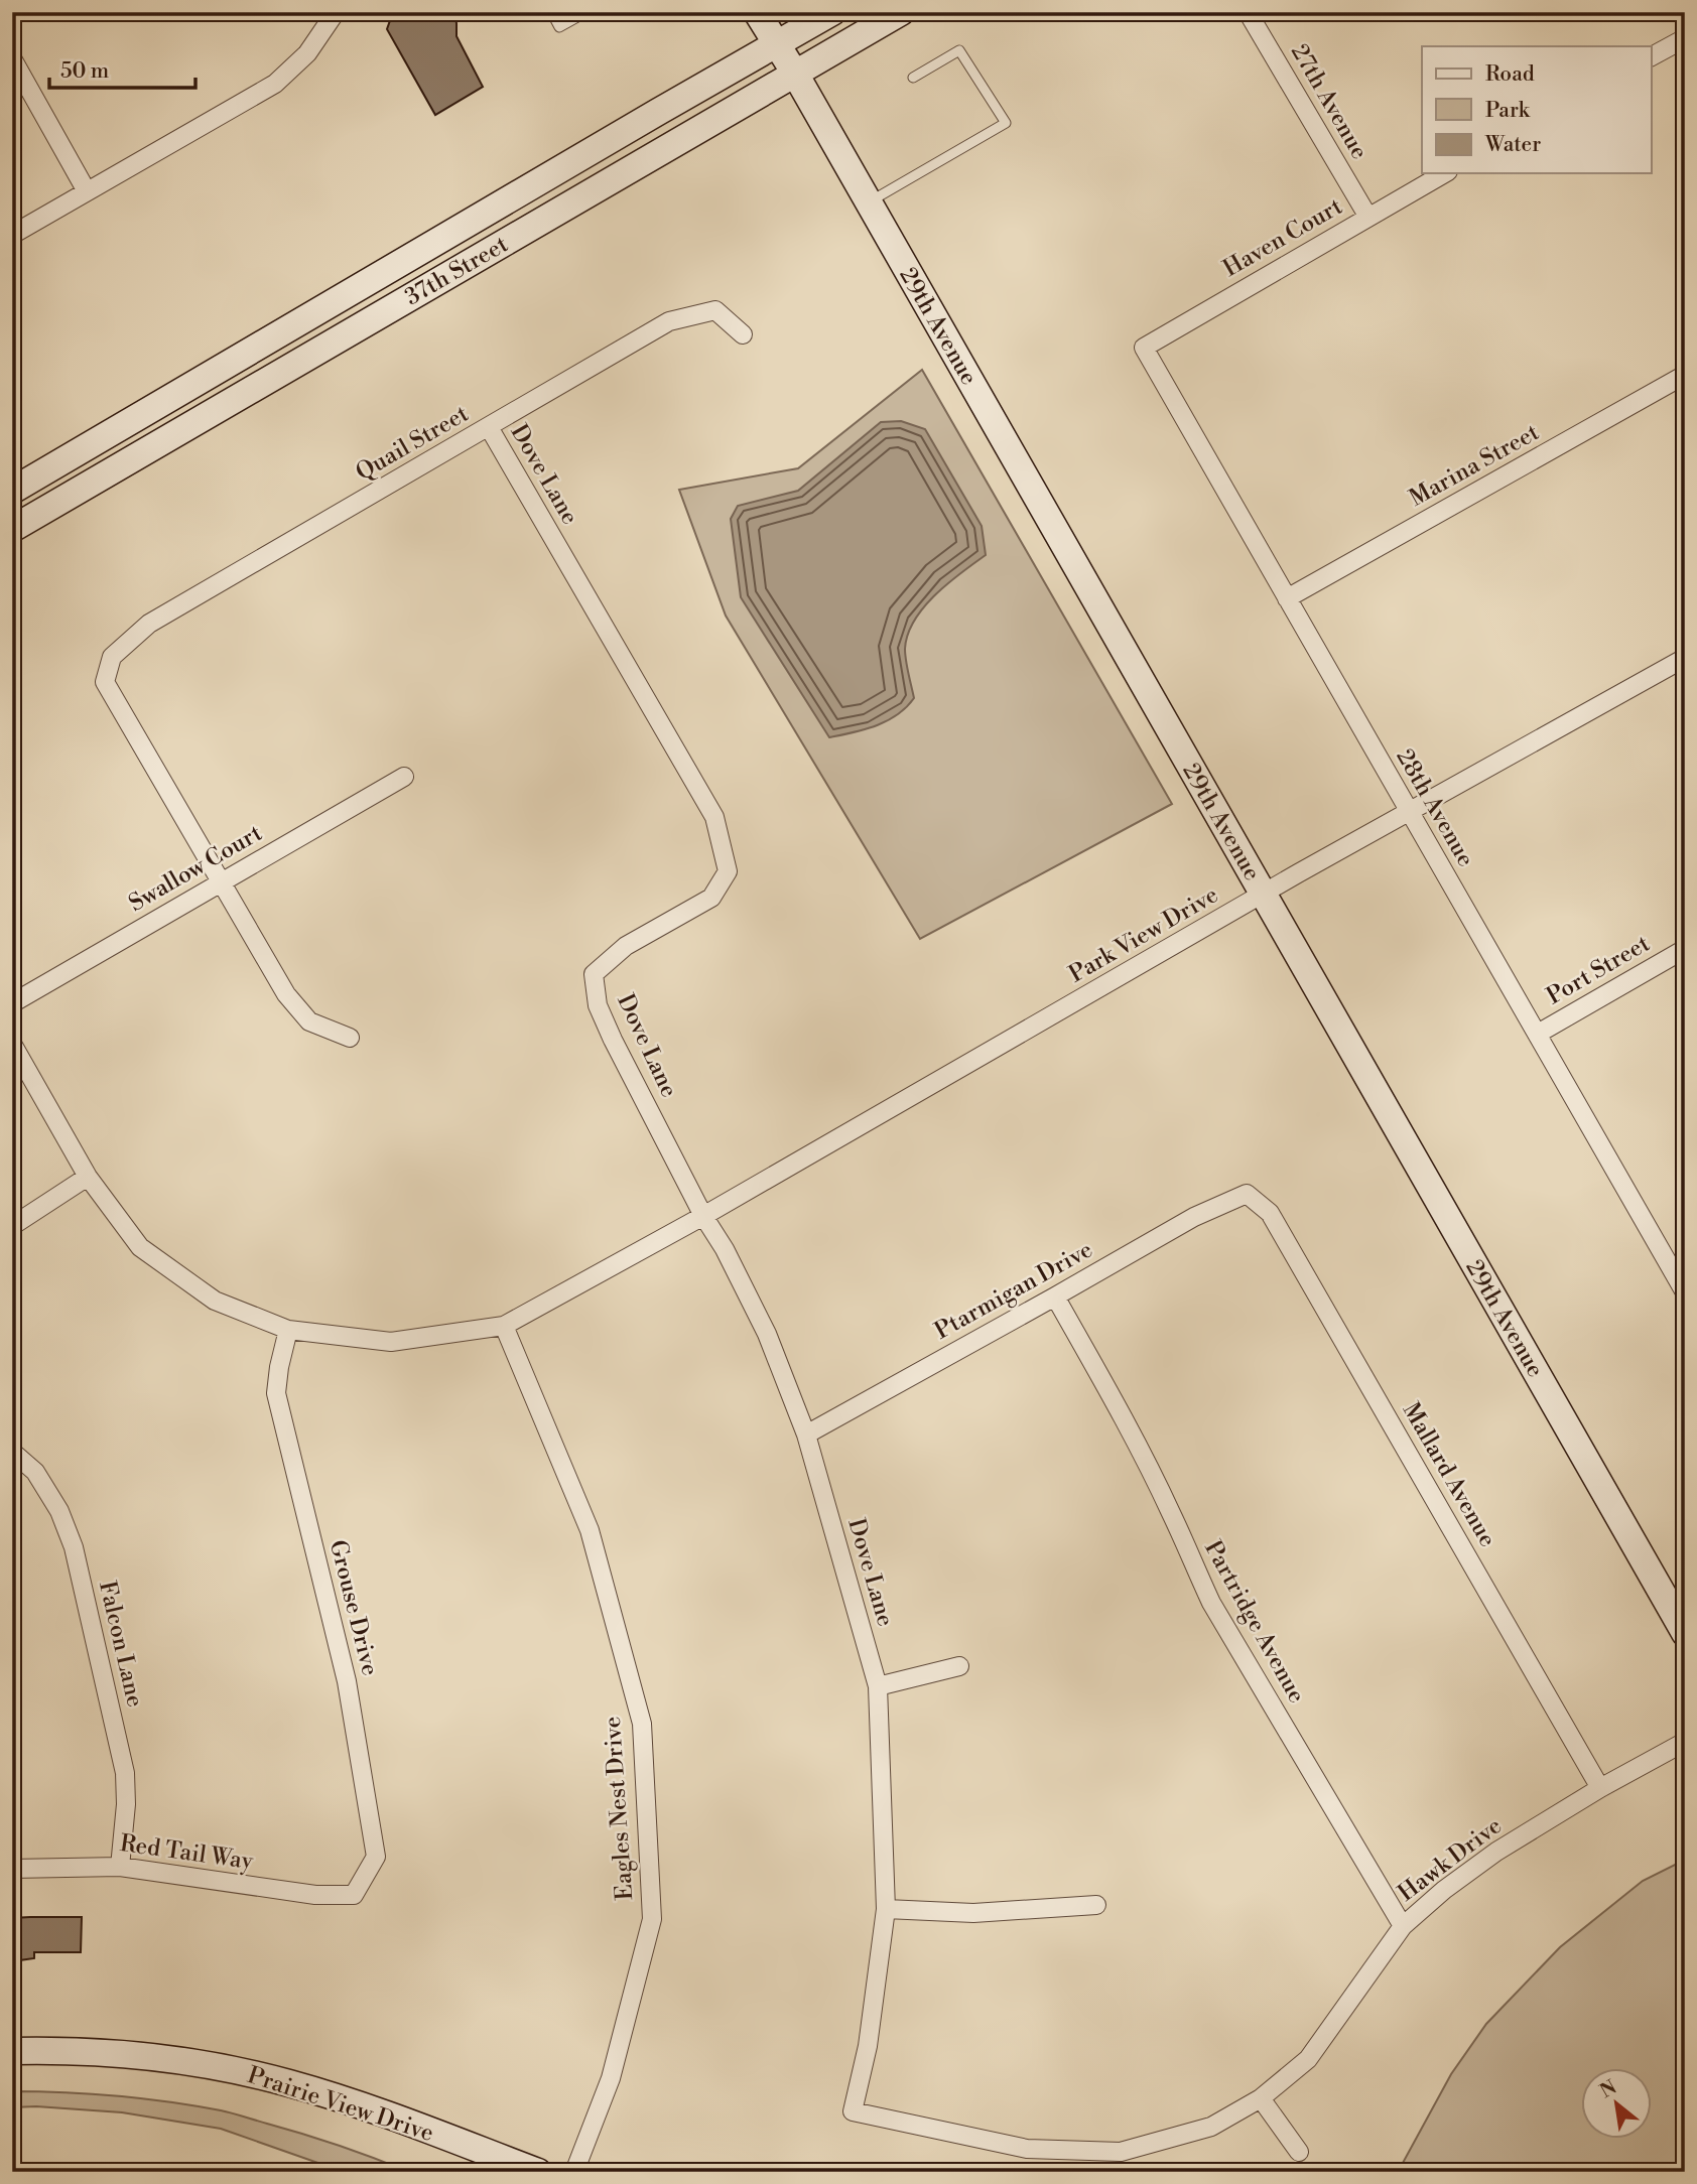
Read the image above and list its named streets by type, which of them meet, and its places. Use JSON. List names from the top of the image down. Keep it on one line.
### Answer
{"streets":{"main road":["37th Street","29th Avenue","Prairie View Drive"],"street":["27th Avenue","Haven Court","Quail Street","Marina Street","Dove Lane","28th Avenue","Swallow Court","Park View Drive","Port Street","Ptarmigan Drive","Mallard Avenue","Grouse Drive","Partridge Avenue","Falcon Lane","Eagles Nest Drive","Red Tail Way","Hawk Drive"]},"crossings":[["27th Avenue","Haven Court"],["Haven Court","28th Avenue"],["37th Street","29th Avenue"],["29th Avenue","Park View Drive"],["Quail Street","Dove Lane"],["Quail Street","Swallow Court"],["Marina Street","28th Avenue"],["Dove Lane","Park View Drive"],["Dove Lane","Ptarmigan Drive"],["Dove Lane","Hawk Drive"],["28th Avenue","Park View Drive"],["28th Avenue","Port Street"],["Park View Drive","Eagles Nest Drive"],["Ptarmigan Drive","Mallard Avenue"],["Ptarmigan Drive","Partridge Avenue"],["Mallard Avenue","Hawk Drive"],["Grouse Drive","Red Tail Way"],["Partridge Avenue","Hawk Drive"],["Falcon Lane","Red Tail Way"]],"legend":["Road","Park","Water"],"scale_bar":"50 m","north":"top left"}
